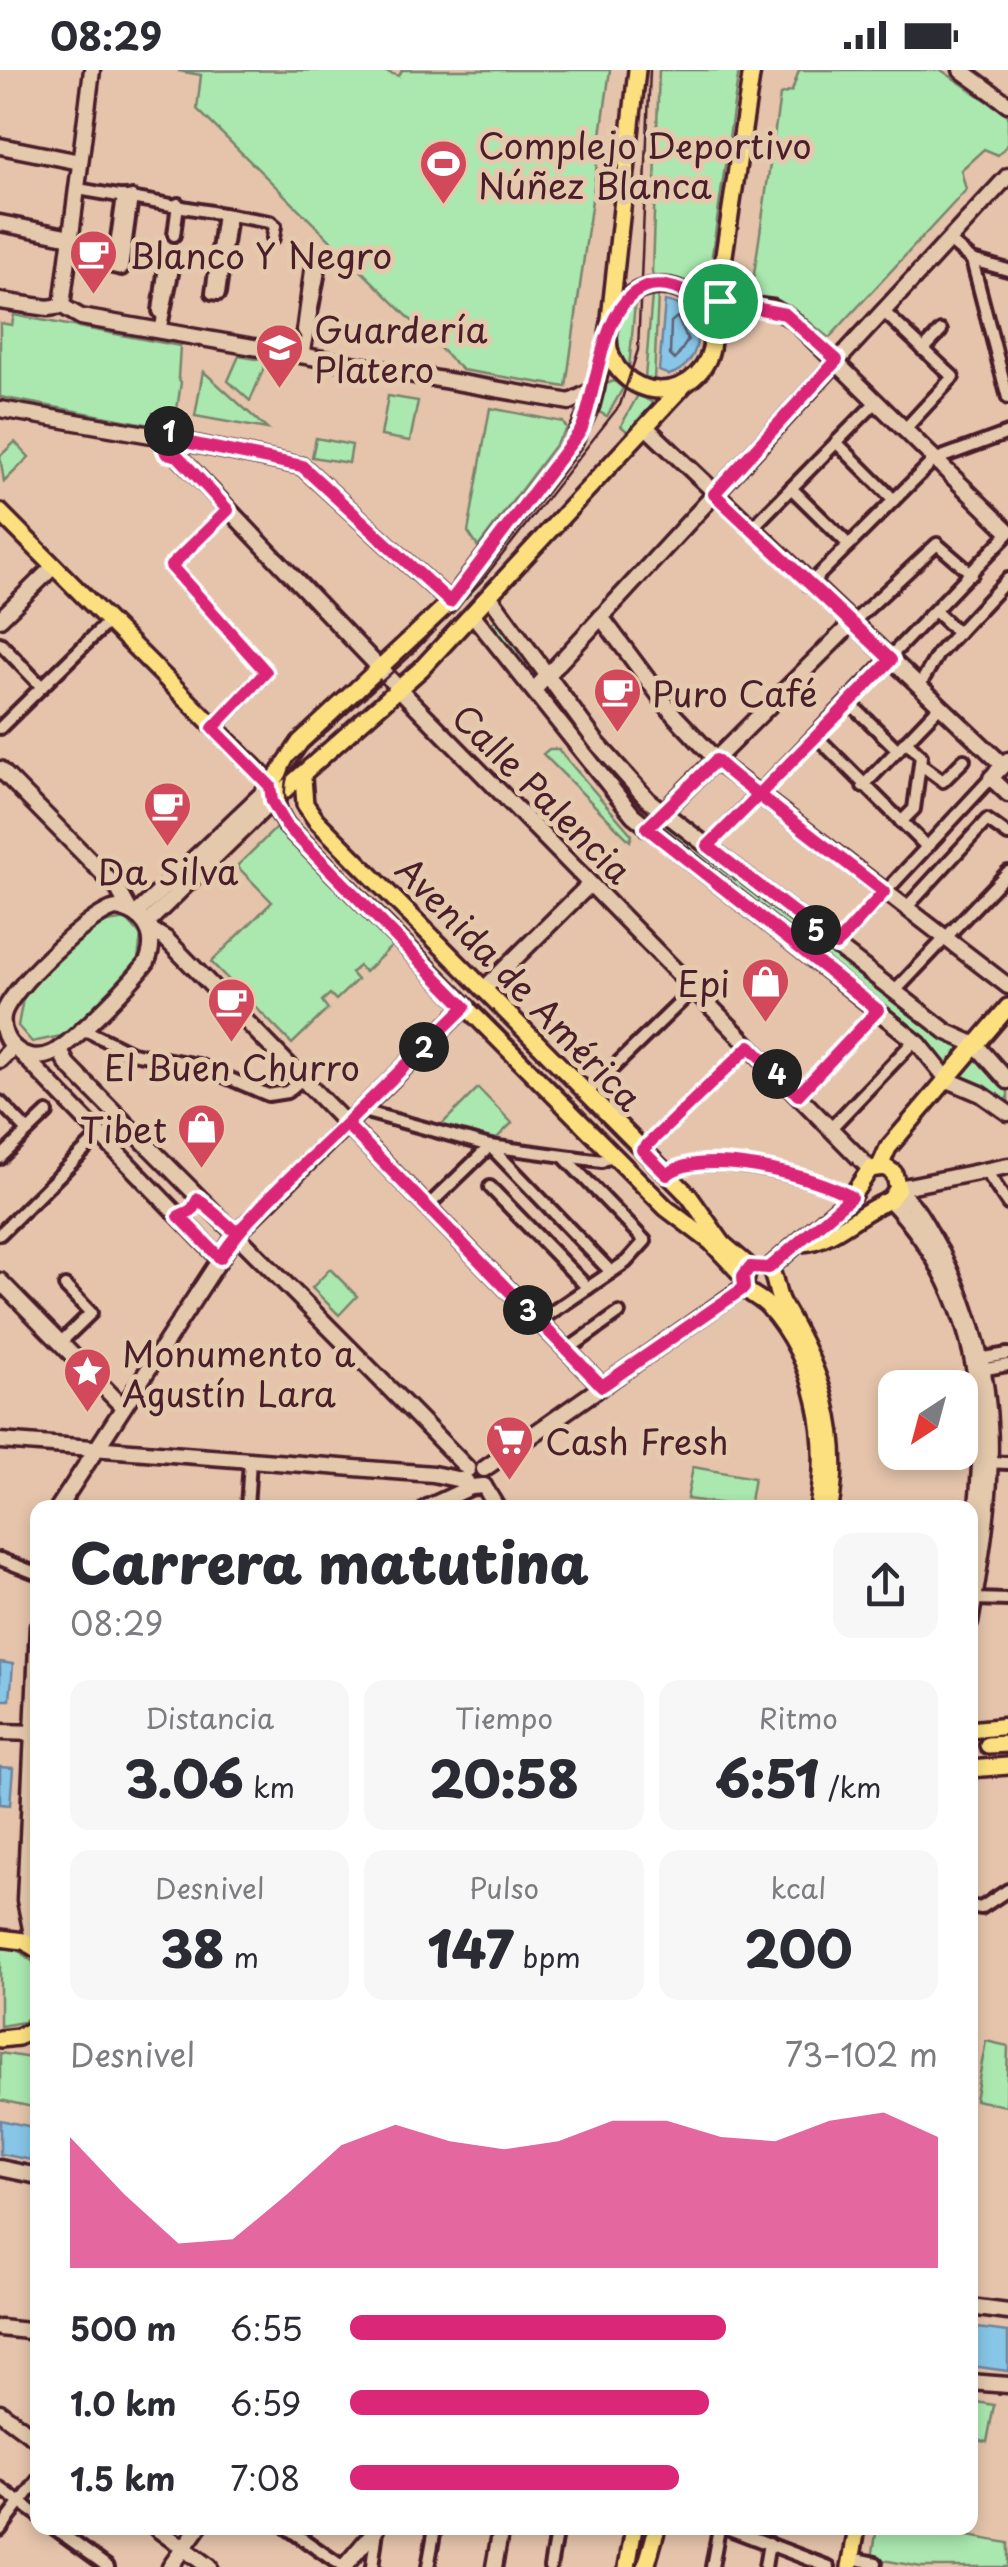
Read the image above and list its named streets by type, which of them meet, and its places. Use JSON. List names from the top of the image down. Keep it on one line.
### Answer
{"streets":{"main road":["Calle Palencia","Avenida de América"]},"places":{"sports":["Complejo Deportivo Núñez Blanca"],"cafe":["Blanco Y Negro","Puro Café","Da Silva","El Buen Churro"],"school or university":["Guardería Platero"],"shop":["Epi","Tibet"],"place":["Monumento a Agustín Lara"],"supermarket":["Cash Fresh"]},"north":"bottom left","page":{"status":"08:29","pins":["1","5","2","4","3"],"heading":["Carrera matutina","08:29"],"stats":[["Distancia","3.06 km"],["Tiempo","20:58"],["Ritmo","6:51 /km"],["Desnivel","38 m"],["Pulso","147 bpm"],["kcal","200"]],"chart":["Desnivel","73–102 m"],"list":[{"name":"500 m","note":"6:55"},{"name":"1.0 km","note":"6:59"},{"name":"1.5 km","note":"7:08"}]}}
